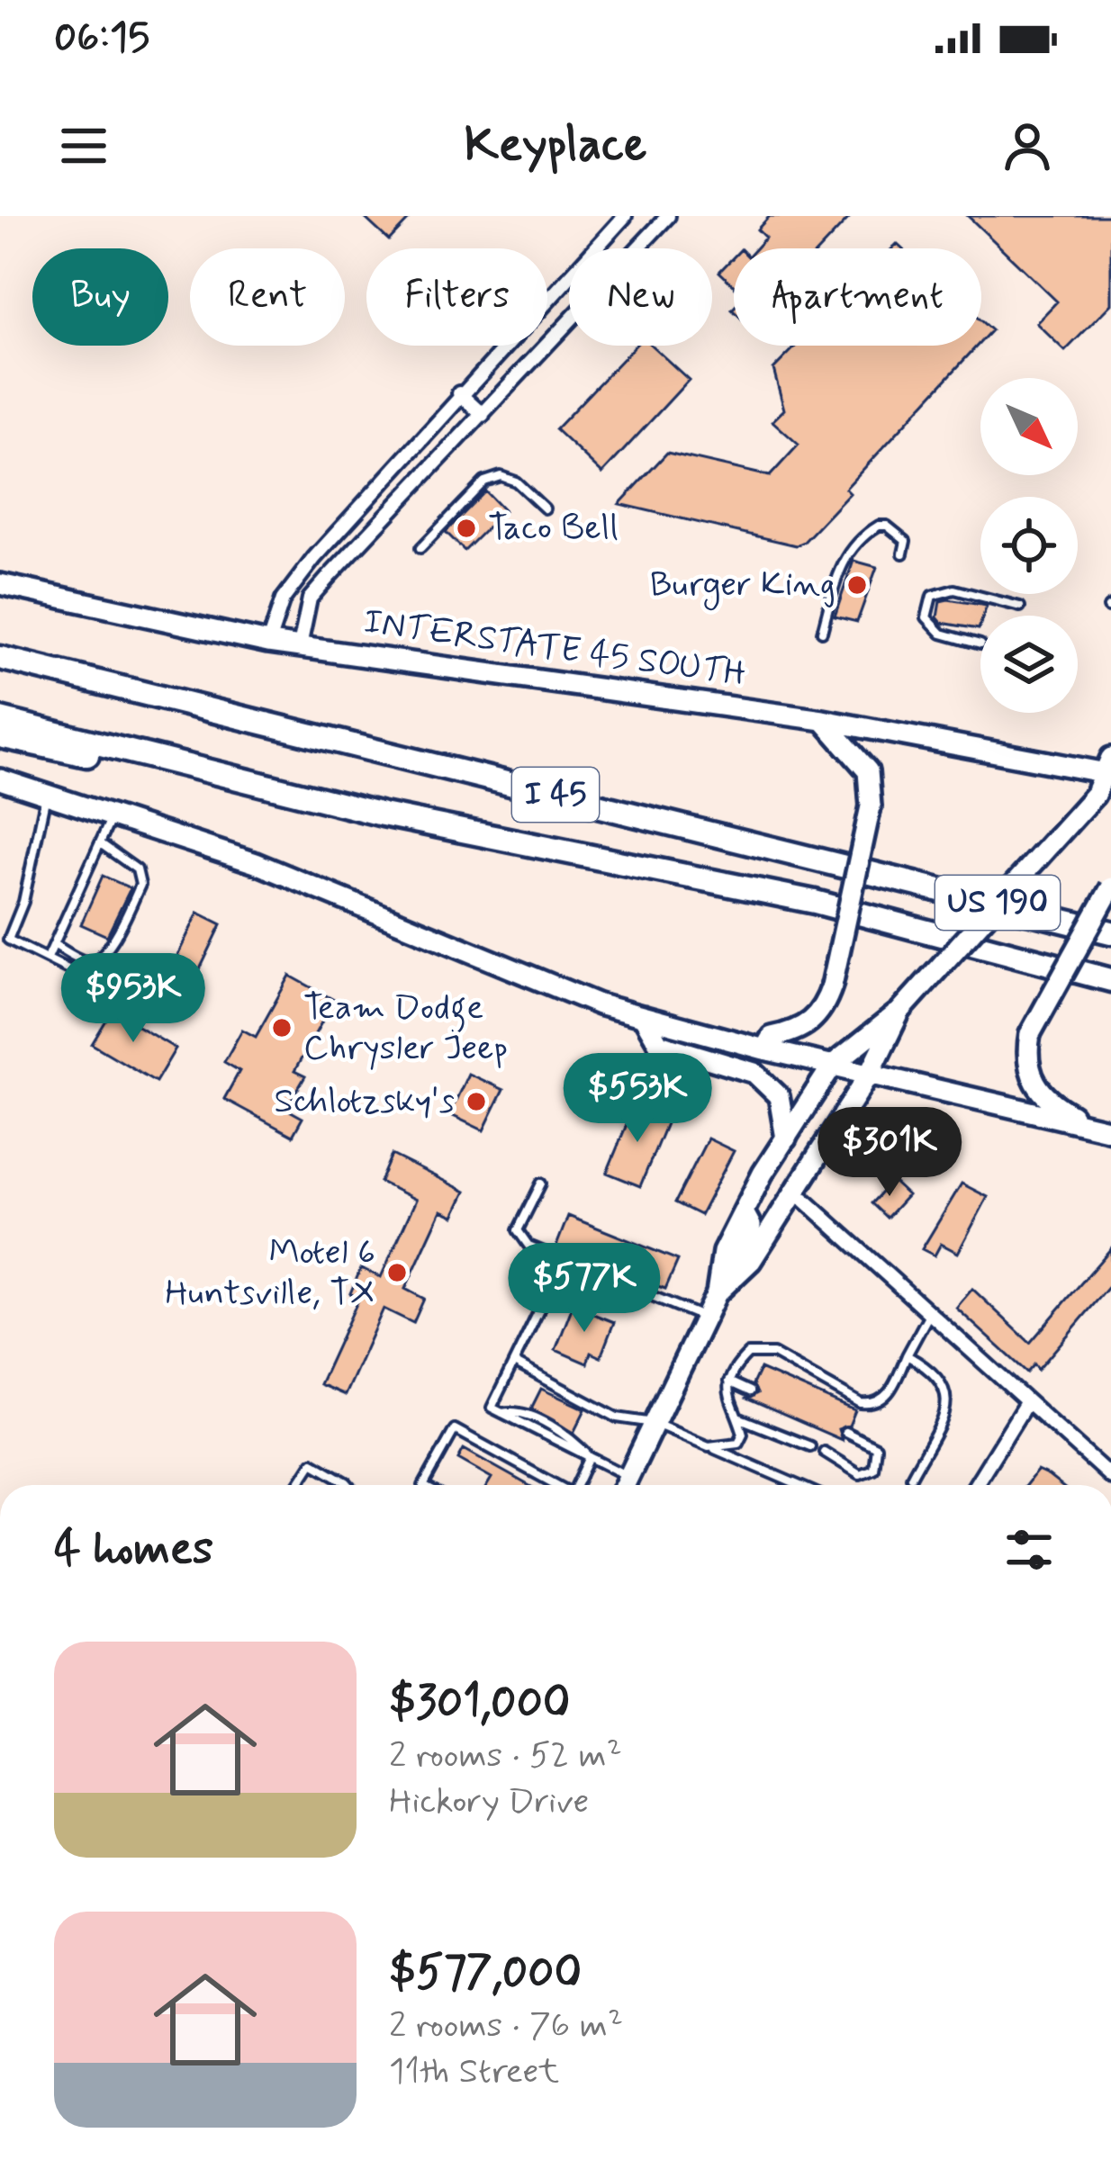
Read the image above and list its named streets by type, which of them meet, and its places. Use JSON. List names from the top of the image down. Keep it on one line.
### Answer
{"streets":{"highway":["I 45"],"main road":["INTERSTATE 45 SOUTH","US 190"]},"crossings":[["INTERSTATE 45 SOUTH","US 190"]],"places":["Taco Bell","Burger King","Team Dodge Chrysler Jeep","Schlotzsky's","Motel 6 Huntsville, TX"],"north":"bottom right","page":{"status":"06:15","header":"Keyplace","chip":["Buy","Rent","Filters","New","Apartment"],"price":["$953K","$553K","$301K","$577K"],"heading":"4 homes","list":[{"name":"$301,000","note":"2 rooms · 52 m² · Hickory Drive"},{"name":"$577,000","note":"2 rooms · 76 m² · 11th Street"}]}}
